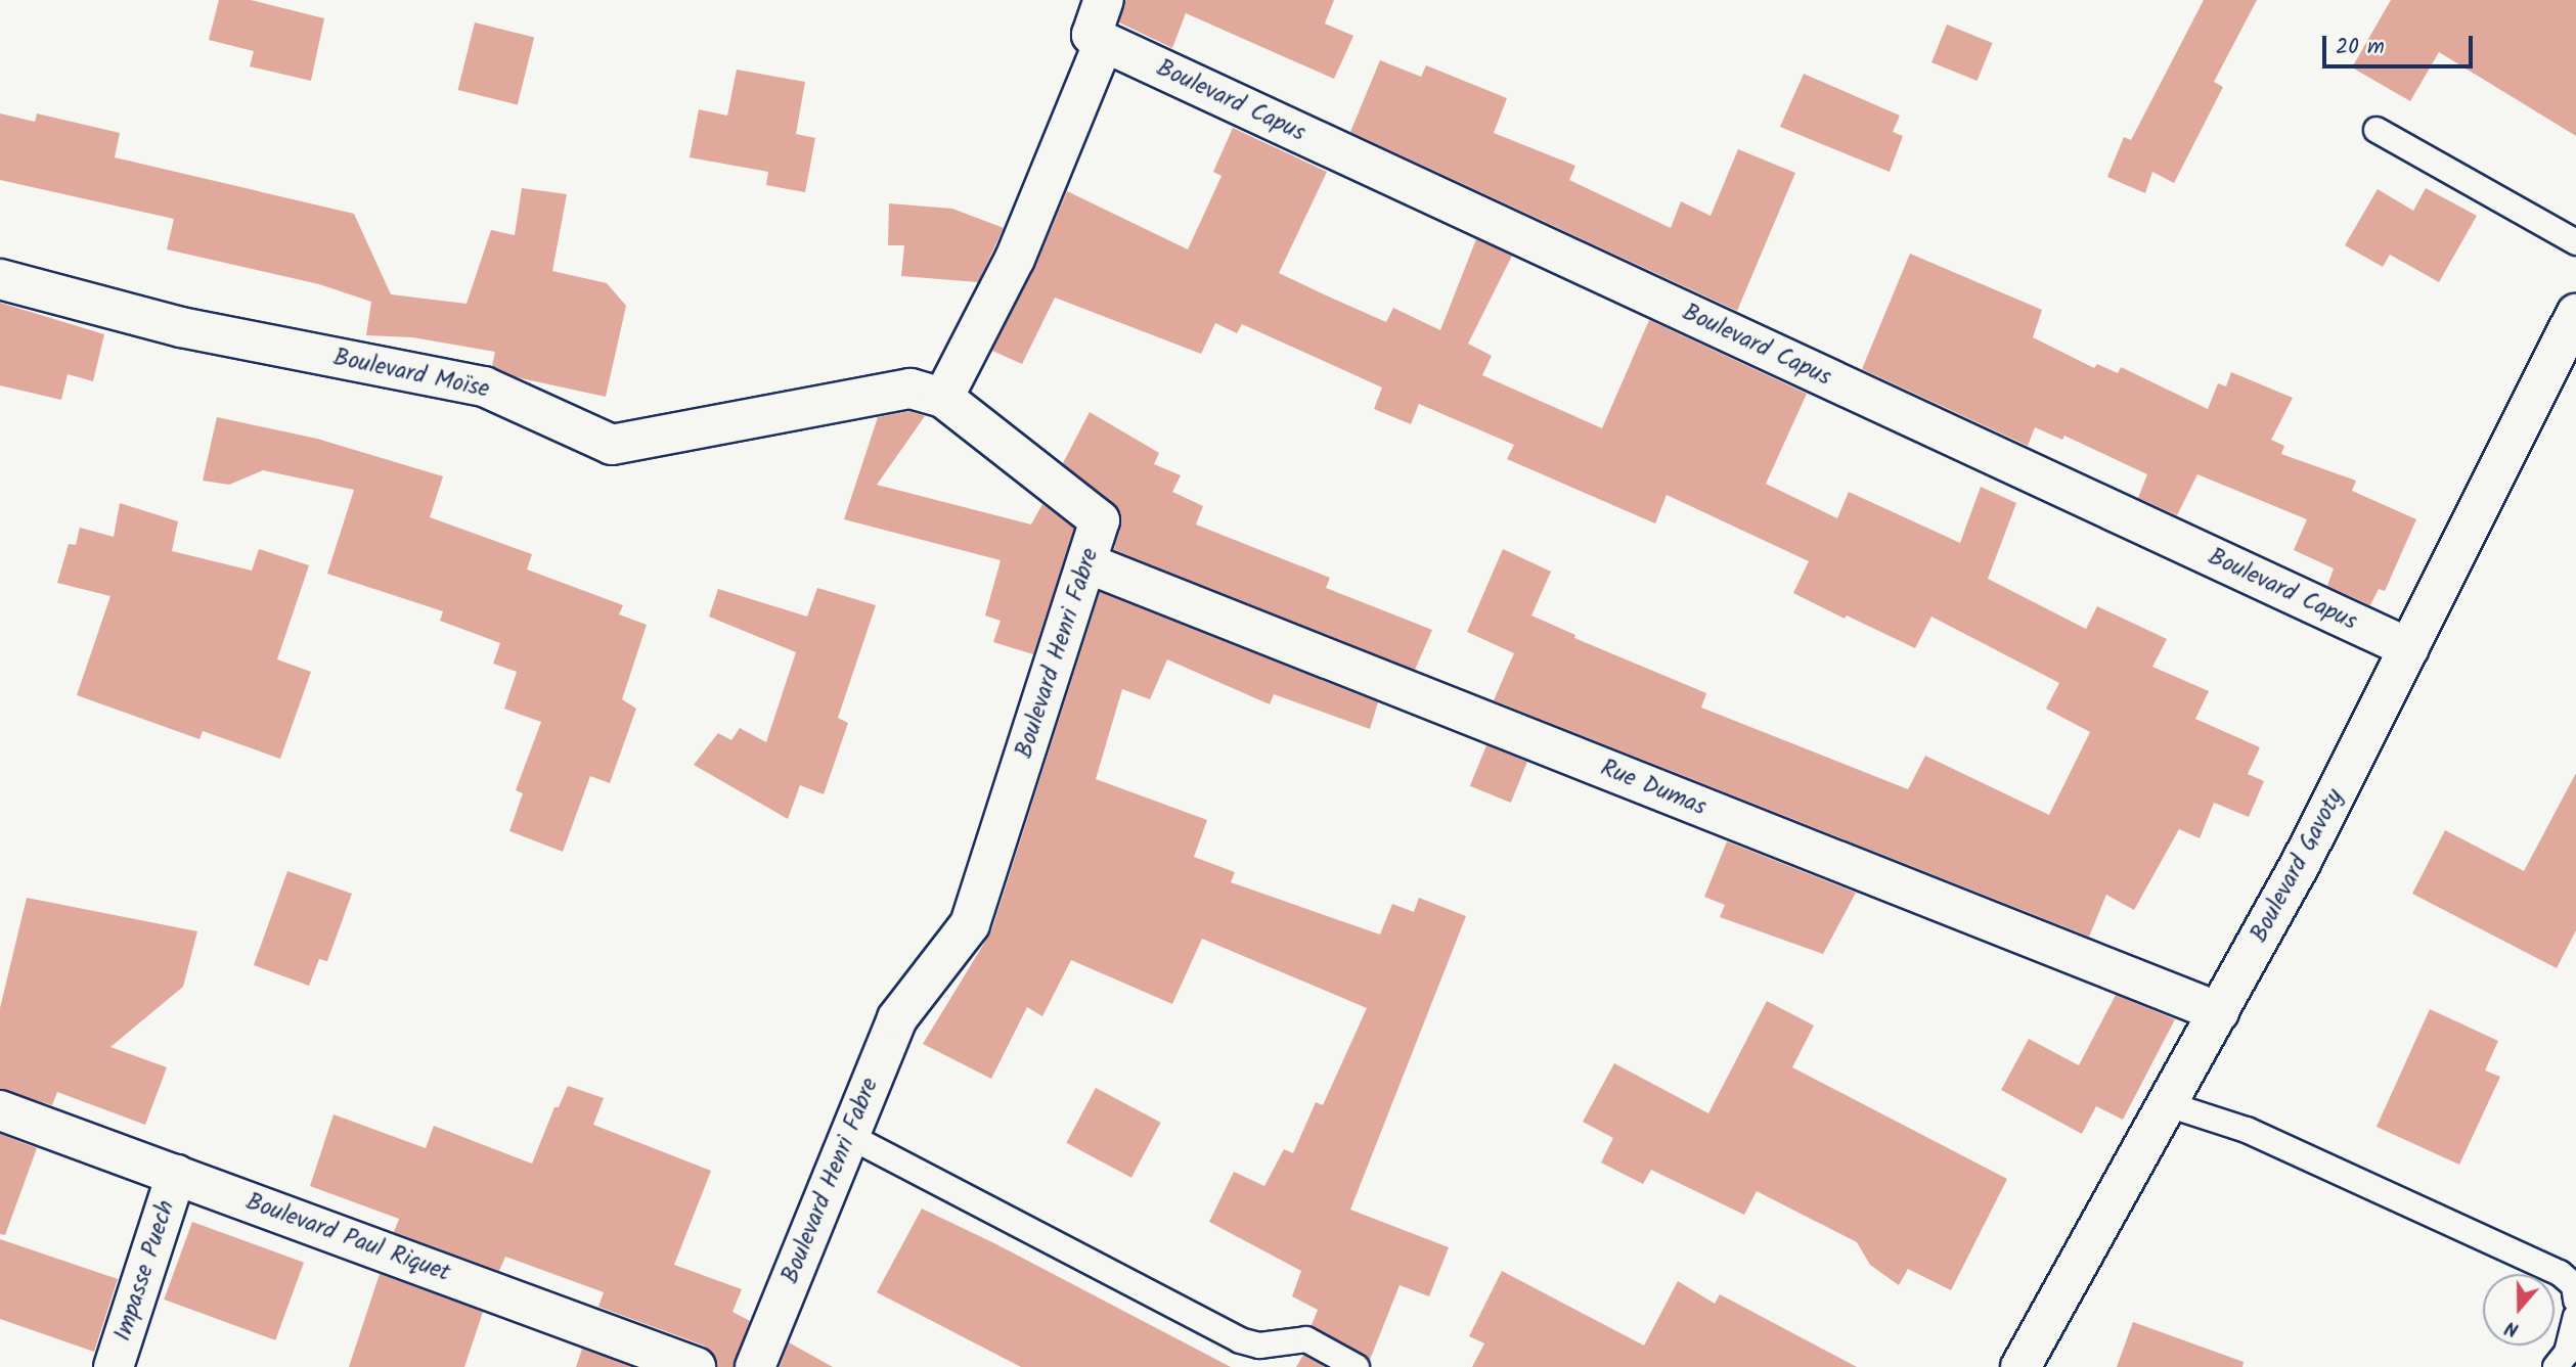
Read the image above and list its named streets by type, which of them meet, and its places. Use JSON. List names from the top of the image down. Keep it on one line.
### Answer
{"streets":{"street":["Boulevard Capus","Boulevard Moïse","Boulevard Henri Fabre","Rue Dumas","Boulevard Gavoty","Boulevard Paul Riquet","Impasse Puech"]},"crossings":[["Boulevard Capus","Boulevard Gavoty"],["Boulevard Moïse","Boulevard Henri Fabre"],["Boulevard Henri Fabre","Rue Dumas"],["Rue Dumas","Boulevard Gavoty"],["Boulevard Paul Riquet","Impasse Puech"]],"scale_bar":"20 m","north":"bottom"}
